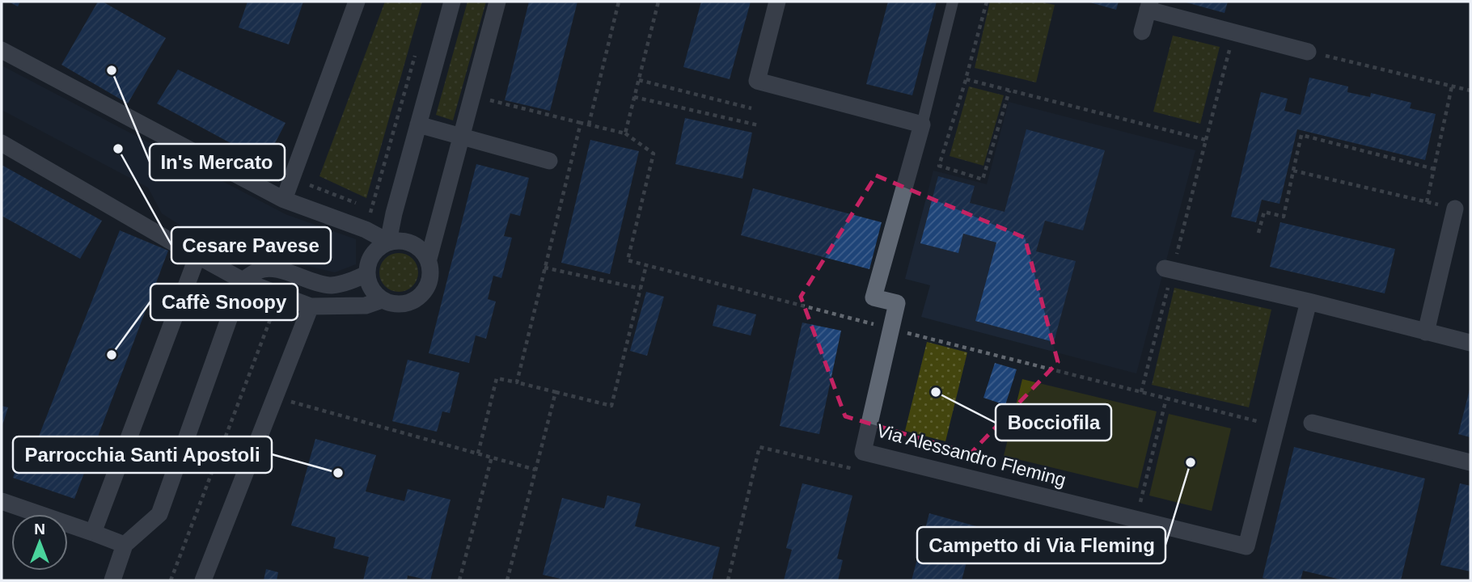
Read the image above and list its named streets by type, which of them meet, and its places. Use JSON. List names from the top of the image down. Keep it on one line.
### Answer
{"streets":{"street":["Via Alessandro Fleming"]},"places":["In's Mercato","Cesare Pavese","Caffè Snoopy","Bocciofila","Campetto di Via Fleming","Parrocchia Santi Apostoli"],"north":"top"}
